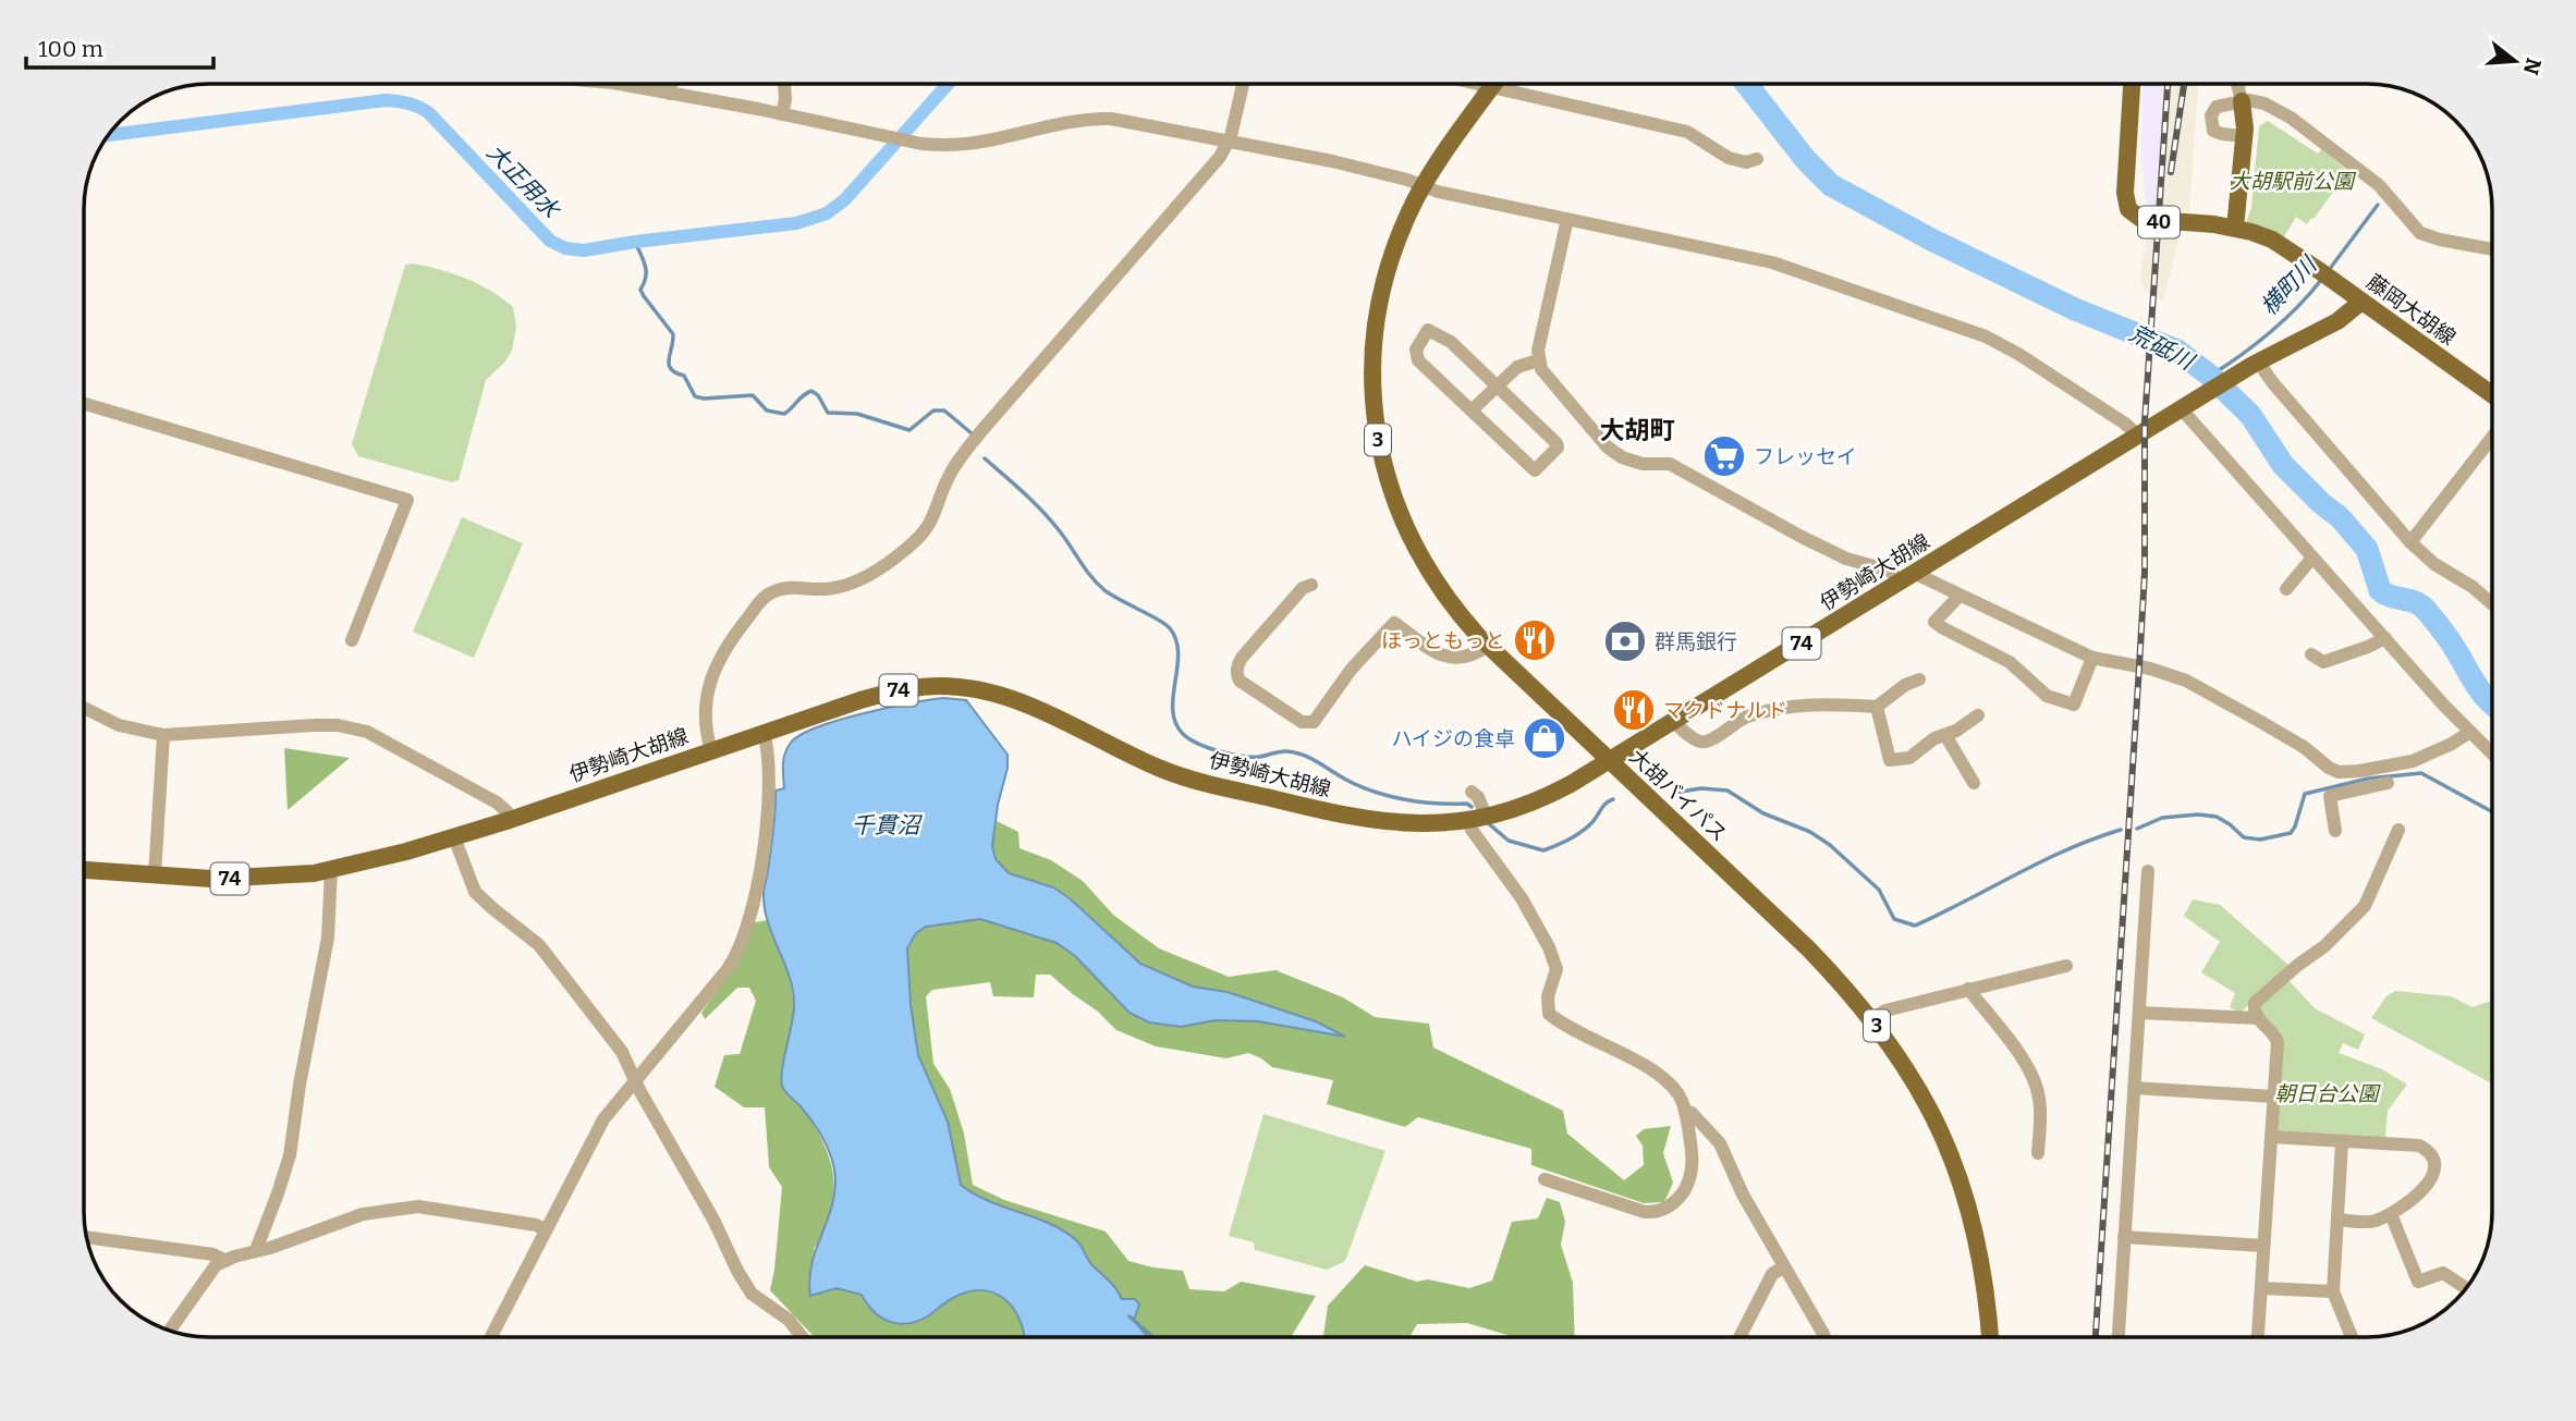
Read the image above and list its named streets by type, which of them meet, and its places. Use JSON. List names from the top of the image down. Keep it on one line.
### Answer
{"streets":{"main road":["40","藤岡大胡線","3","伊勢崎大胡線","74","大胡バイパス"]},"crossings":[["藤岡大胡線","伊勢崎大胡線"],["伊勢崎大胡線","大胡バイパス"]],"districts":["大胡町"],"water":["大正用水","横町川","荒砥川","千貫沼"],"parks":["大胡駅前公園","朝日台公園"],"places":{"supermarket":["フレッセイ"],"restaurant":["ほっともっと","マクドナルド"],"bank":["群馬銀行"],"shop":["ハイジの食卓"]},"scale_bar":"100 m","north":"right"}
